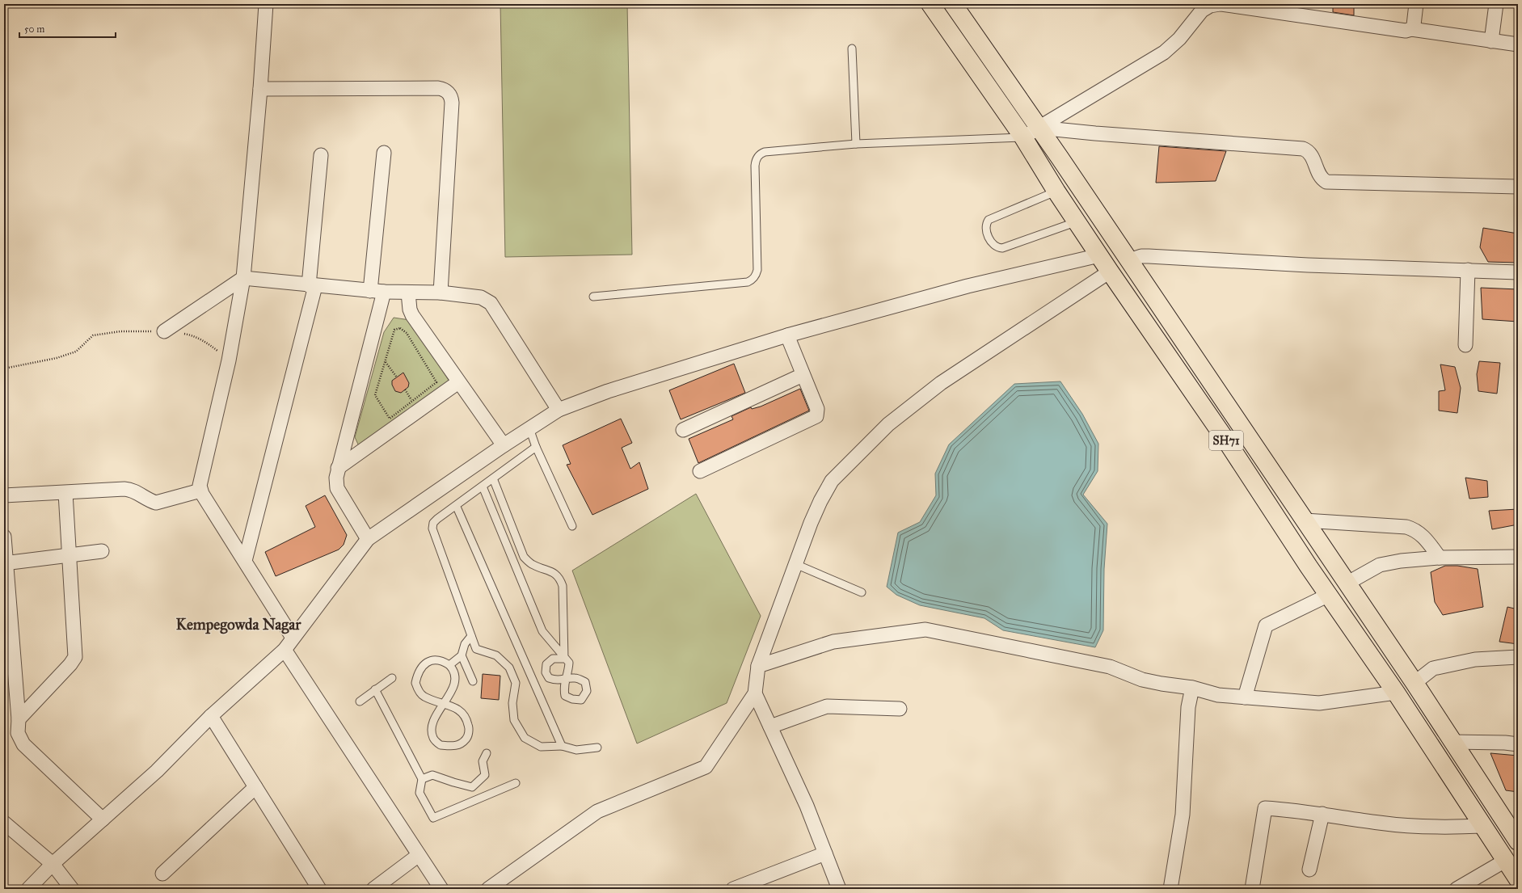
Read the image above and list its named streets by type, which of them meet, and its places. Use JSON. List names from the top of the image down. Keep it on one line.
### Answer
{"streets":{"main road":["SH71"]},"districts":["Kempegowda Nagar"],"scale_bar":"50 m"}
